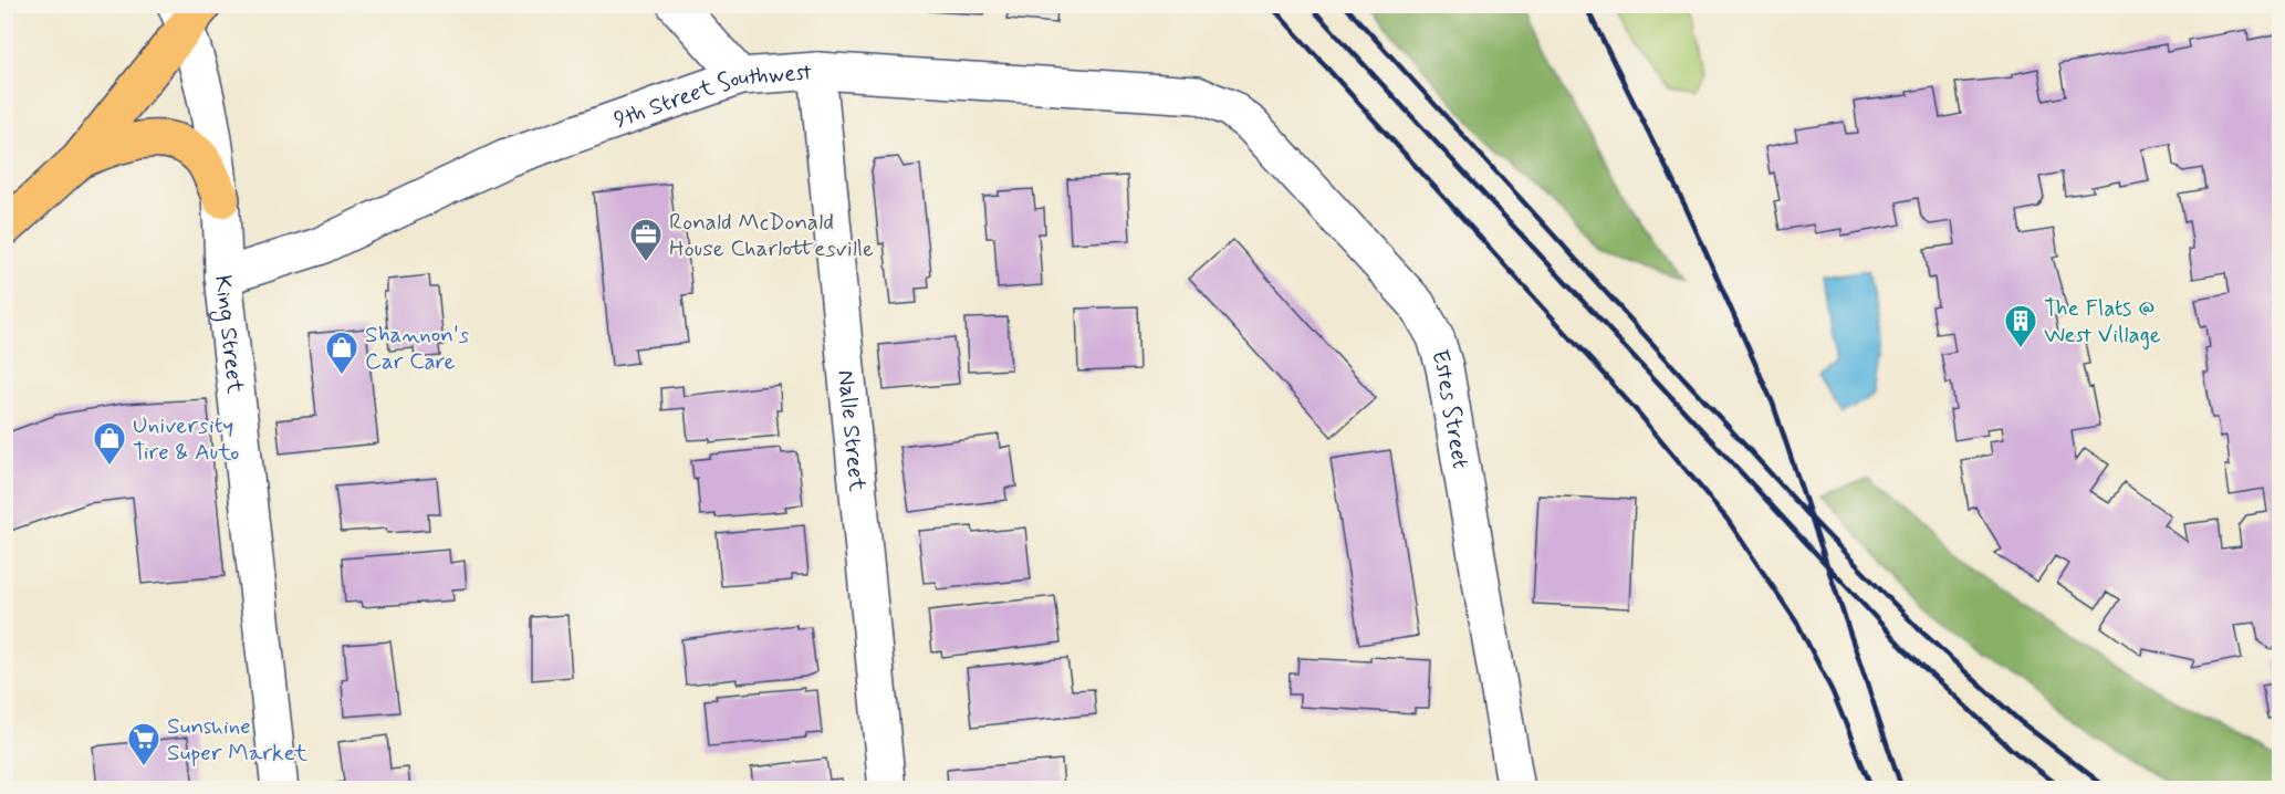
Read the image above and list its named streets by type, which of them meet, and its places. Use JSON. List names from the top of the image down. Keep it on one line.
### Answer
{"streets":{"street":["9th Street Southwest","King Street","Estes Street","Nalle Street"]},"crossings":[["9th Street Southwest","King Street"],["9th Street Southwest","Estes Street"],["9th Street Southwest","Nalle Street"]],"places":{"office":["Ronald McDonald House Charlottesville"],"building":["The Flats @ West Village"],"shop":["Shannon's Car Care","University Tire & Auto"],"supermarket":["Sunshine Super Market"]}}
